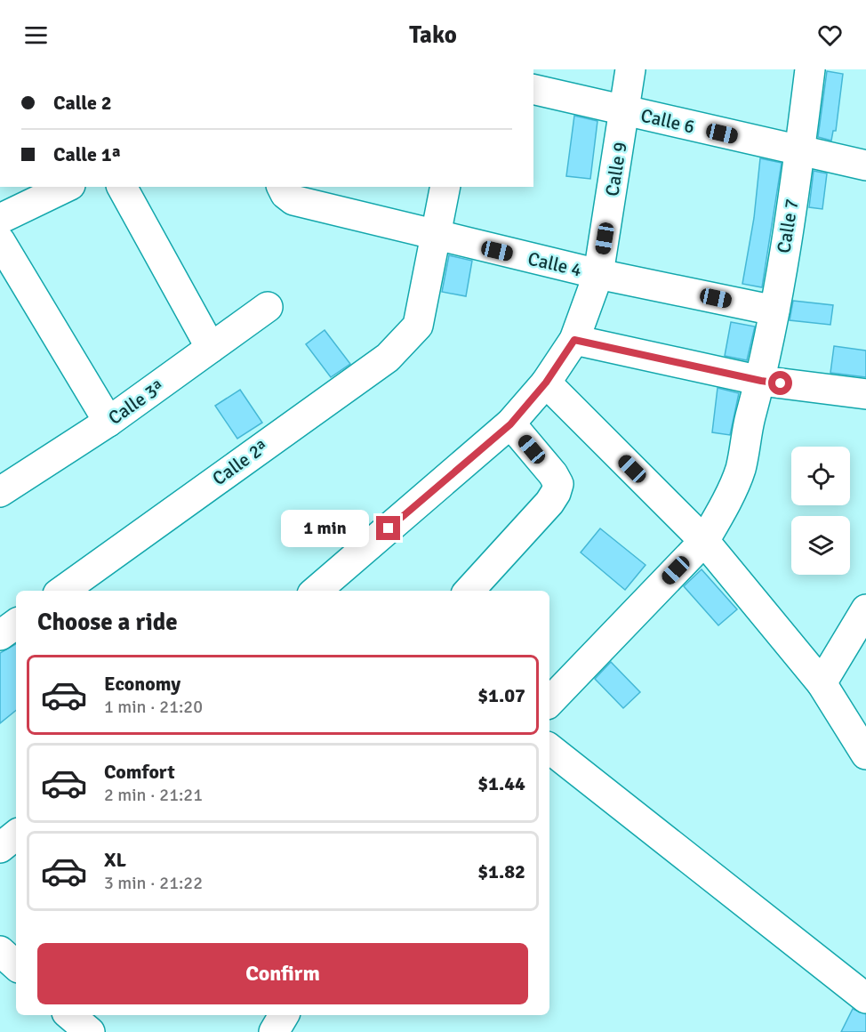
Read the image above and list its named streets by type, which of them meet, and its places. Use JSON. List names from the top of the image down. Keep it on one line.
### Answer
{"streets":{"street":["Calle 6","Calle 9","Calle 7","Calle 4","Calle 3ª","Calle 2ª"]},"crossings":[["Calle 6","Calle 9"],["Calle 6","Calle 7"],["Calle 9","Calle 4"],["Calle 7","Calle 4"],["Calle 4","Calle 2ª"]],"page":{"header":"Tako","banner":["Calle 2","Calle 1ª"],"bubble":"1 min","heading":"Choose a ride","list":[{"name":"Economy","note":"1 min · 21:20","value":"$1.07"},{"name":"Comfort","note":"2 min · 21:21","value":"$1.44"},{"name":"XL","note":"3 min · 21:22","value":"$1.82"}],"buttons":"Confirm"}}
